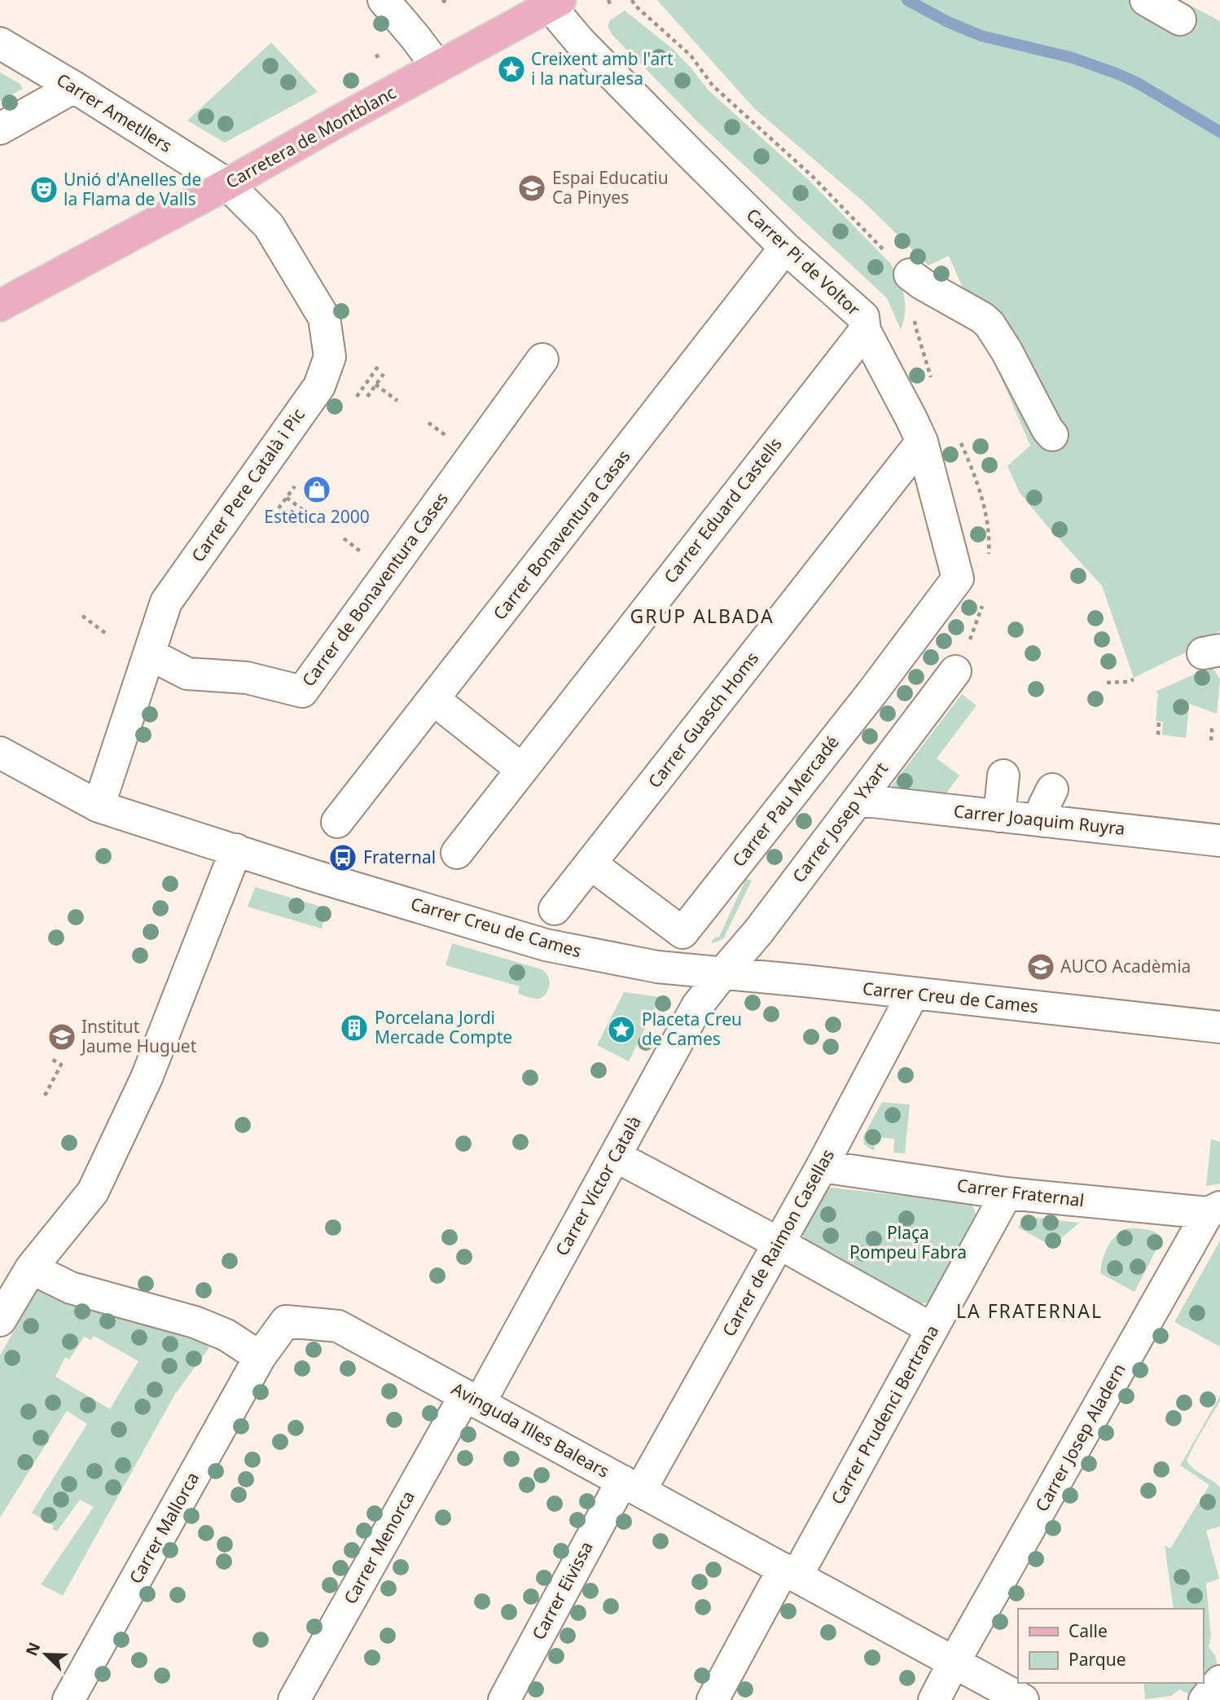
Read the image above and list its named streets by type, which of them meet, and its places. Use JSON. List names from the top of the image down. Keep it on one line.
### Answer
{"streets":{"main road":["Carretera de Montblanc"],"street":["Carrer Ametllers","Carrer Pi de Voltor","Carrer Pere Català i Pic","Carrer Eduard Castells","Carrer Bonaventura Casas","Carrer de Bonaventura Cases","Carrer Guasch Homs","Carrer Pau Mercadé","Carrer Joaquim Ruyra","Carrer Josep Yxart","Carrer Creu de Cames","Carrer Víctor Català","Carrer Fraternal","Carrer de Raimon Casellas","Carrer Prudenci Bertrana","Avinguda Illes Balears","Carrer Josep Aladern","Carrer Mallorca","Carrer Menorca","Carrer Eivissa"]},"crossings":[["Carrer Ametllers","Carretera de Montblanc"],["Carrer Ametllers","Carrer Pere Català i Pic"],["Carretera de Montblanc","Carrer Pi de Voltor"],["Carretera de Montblanc","Carrer Pere Català i Pic"],["Carrer Pi de Voltor","Carrer Eduard Castells"],["Carrer Pi de Voltor","Carrer Bonaventura Casas"],["Carrer Pi de Voltor","Carrer Guasch Homs"],["Carrer Pi de Voltor","Carrer Pau Mercadé"],["Carrer Pere Català i Pic","Carrer de Bonaventura Cases"],["Carrer Pere Català i Pic","Carrer Creu de Cames"],["Carrer Guasch Homs","Carrer Pau Mercadé"],["Carrer Joaquim Ruyra","Carrer Josep Yxart"],["Carrer Josep Yxart","Carrer Creu de Cames"],["Carrer Josep Yxart","Carrer Víctor Català"],["Carrer Creu de Cames","Carrer Víctor Català"],["Carrer Creu de Cames","Carrer de Raimon Casellas"],["Carrer Víctor Català","Avinguda Illes Balears"],["Carrer Víctor Català","Carrer Menorca"],["Carrer Fraternal","Carrer de Raimon Casellas"],["Carrer Fraternal","Carrer Prudenci Bertrana"],["Carrer Fraternal","Carrer Josep Aladern"],["Carrer de Raimon Casellas","Avinguda Illes Balears"],["Carrer de Raimon Casellas","Carrer Eivissa"],["Carrer Prudenci Bertrana","Avinguda Illes Balears"],["Avinguda Illes Balears","Carrer Josep Aladern"],["Avinguda Illes Balears","Carrer Mallorca"],["Avinguda Illes Balears","Carrer Menorca"],["Avinguda Illes Balears","Carrer Eivissa"]],"districts":["GRUP ALBADA","LA FRATERNAL"],"parks":["Plaça Pompeu Fabra"],"places":{"place":["Creixent amb l'art i la naturalesa","Placeta Creu de Cames"],"school or university":["Espai Educatiu Ca Pinyes","AUCO Acadèmia","Institut Jaume Huguet"],"theatre":["Unió d'Anelles de la Flama de Valls"],"shop":["Estètica 2000"],"bus stop":["Fraternal"],"building":["Porcelana Jordi Mercade Compte"]},"legend":["Calle","Parque"],"north":"top left"}
